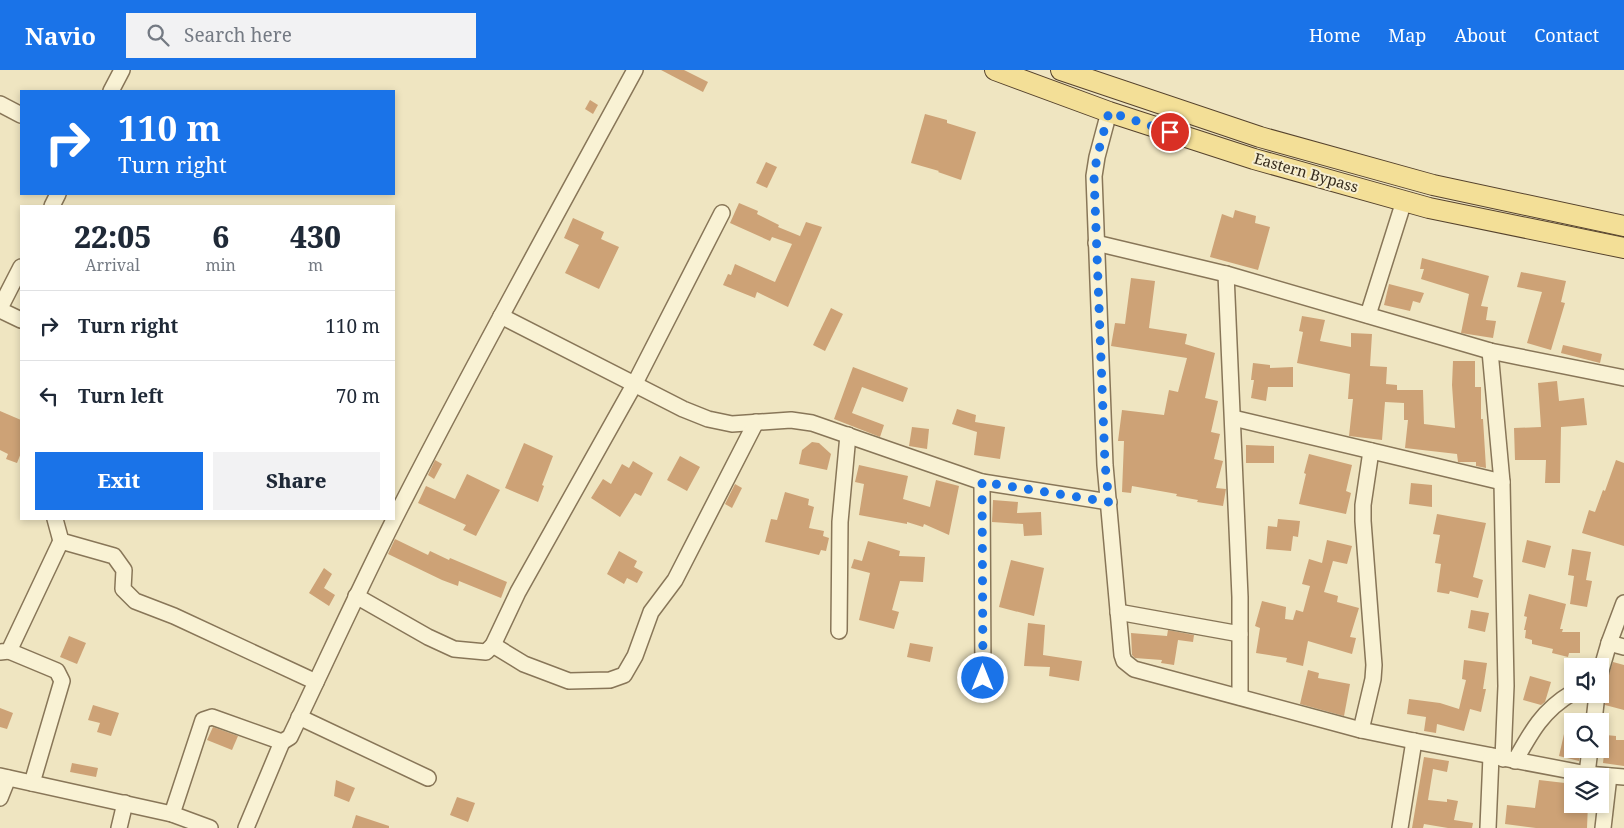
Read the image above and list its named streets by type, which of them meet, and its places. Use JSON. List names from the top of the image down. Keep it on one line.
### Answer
{"streets":{"main road":["Eastern Bypass"]},"page":{"header":"Navio","search":"Search here","nav":["Home","Map","About","Contact"],"turn":["110 m","Turn right"],"eta":["22:05","Arrival","6","min","430","m"],"list":[{"name":"Turn right","value":"110 m"},{"name":"Turn left","value":"70 m"}],"buttons":["Exit","Share"]}}
